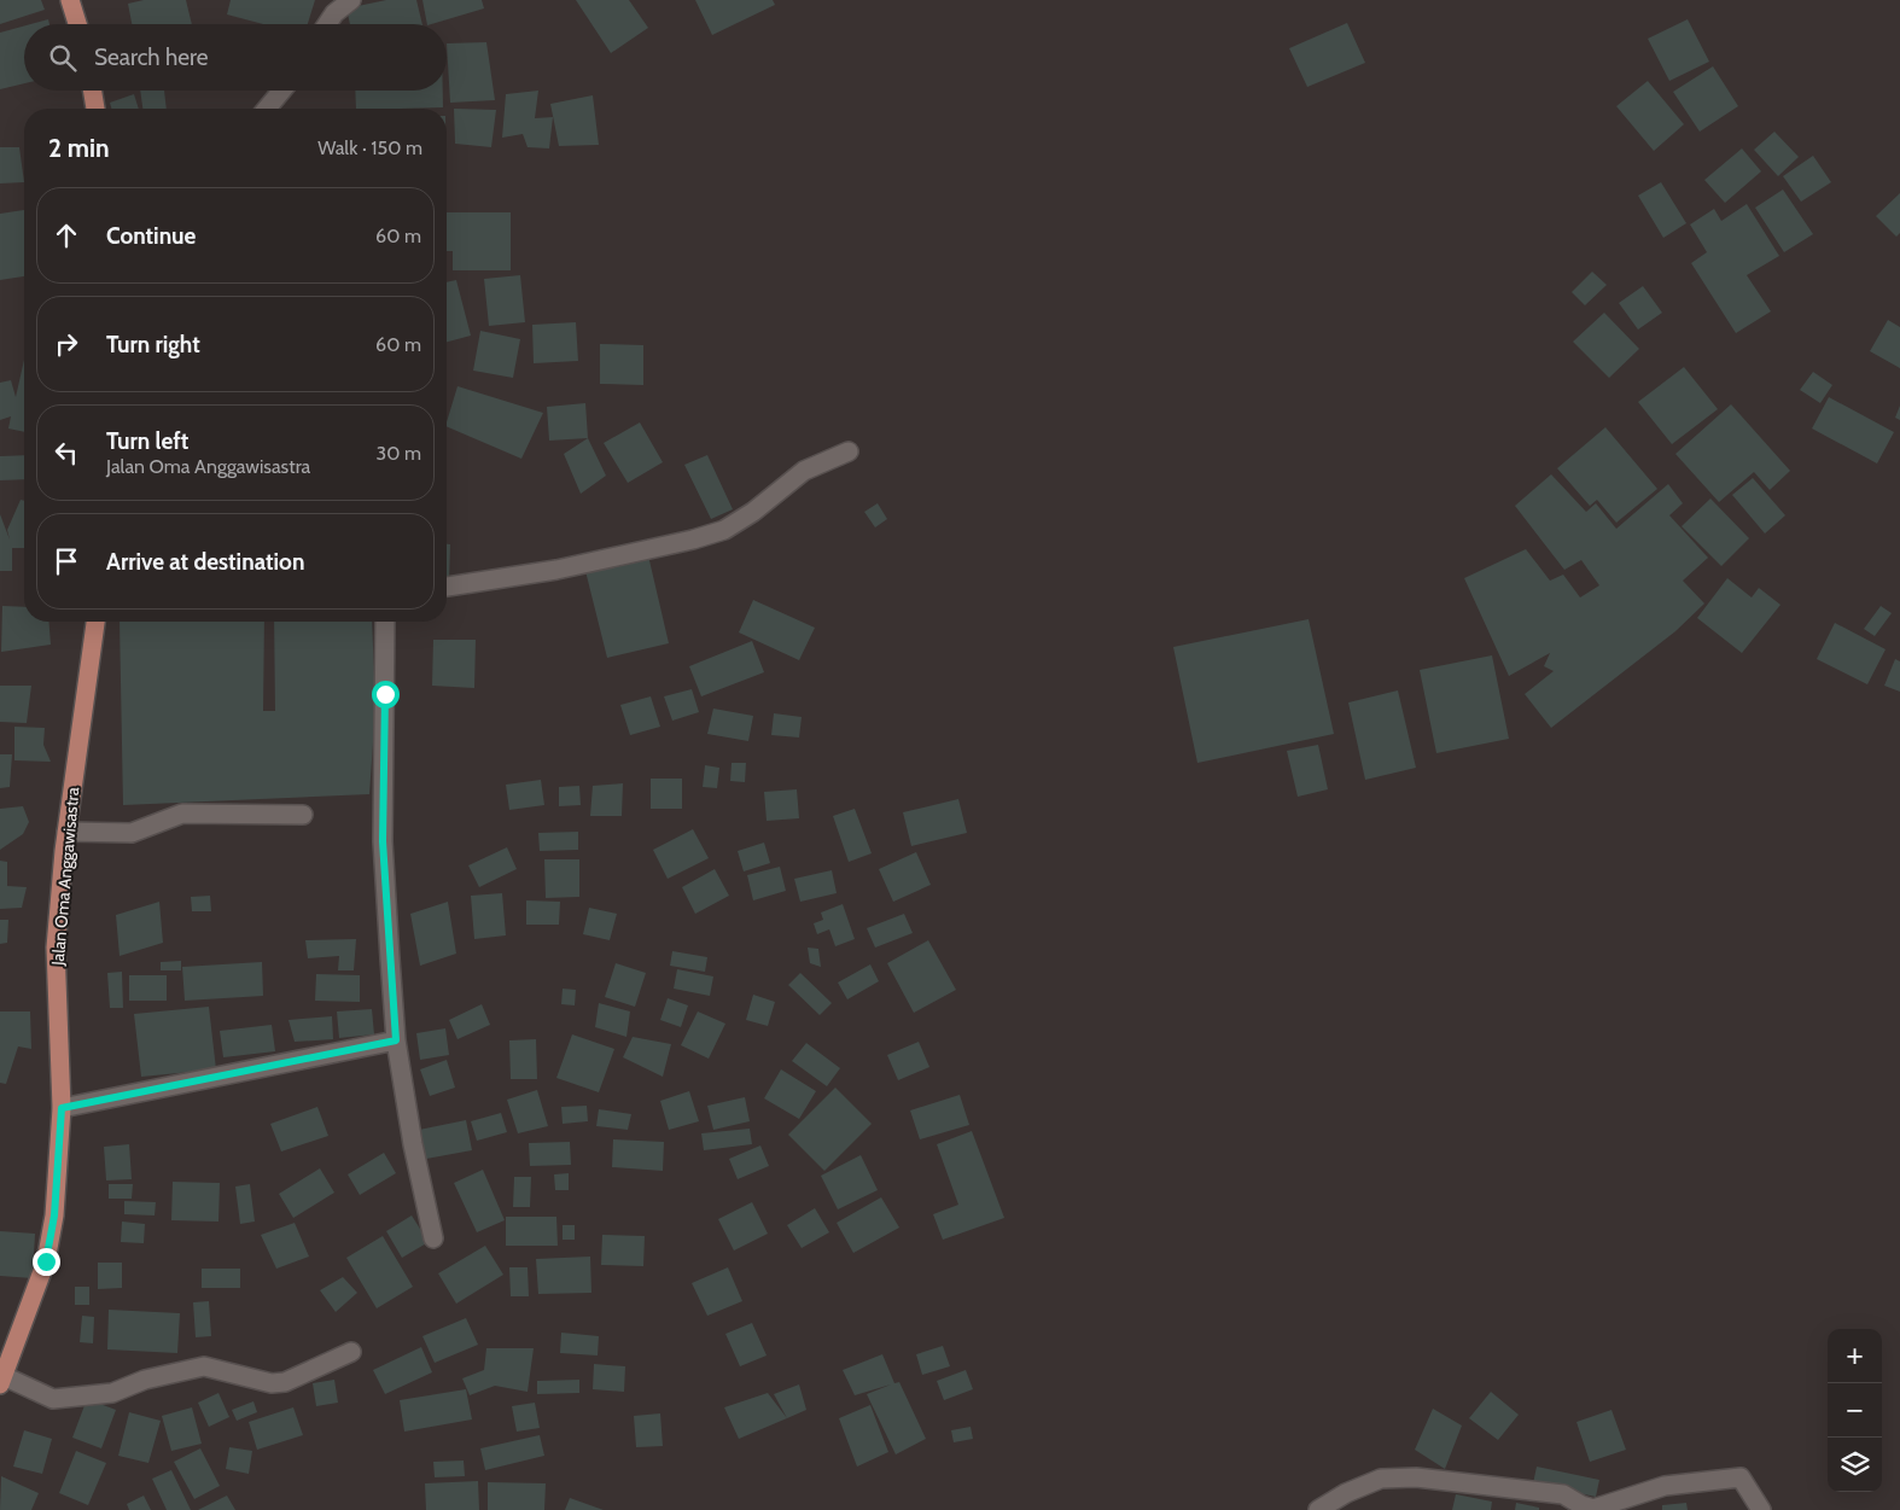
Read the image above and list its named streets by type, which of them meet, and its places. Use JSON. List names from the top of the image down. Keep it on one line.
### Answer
{"streets":{"main road":["Jalan Oma Anggawisastra"]},"page":{"search":"Search here","heading":["2 min","Walk · 150 m"],"list":[["Continue","60 m"],["Turn right","60 m"],["Turn left","Jalan Oma Anggawisastra","30 m"],"Arrive at destination"],"map_buttons":["+","−"]}}
